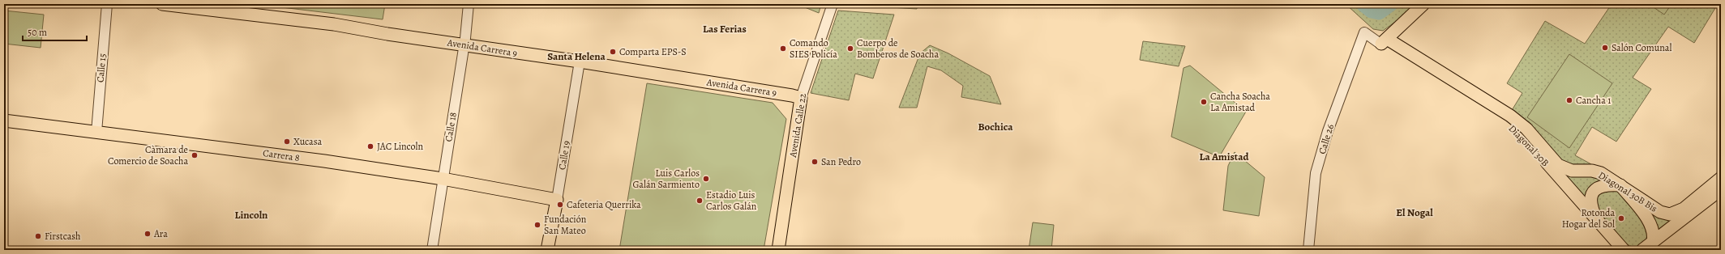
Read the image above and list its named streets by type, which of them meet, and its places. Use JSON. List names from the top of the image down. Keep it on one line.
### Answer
{"streets":{"main road":["Avenida Carrera 9","Avenida Calle 22","Diagonal 30B","Carrera 8","Calle 19","Diagonal 30B Bis"],"street":["Calle 15","Calle 18","Calle 26"]},"crossings":[["Avenida Carrera 9","Avenida Calle 22"],["Avenida Carrera 9","Calle 18"],["Avenida Carrera 9","Calle 19"],["Calle 15","Carrera 8"],["Calle 18","Carrera 8"],["Calle 26","Diagonal 30B"],["Diagonal 30B","Diagonal 30B Bis"],["Carrera 8","Calle 19"]],"districts":["Las Ferias","Santa Helena","Bochica","La Amistad","El Nogal","Lincoln"],"places":["Salón Comunal","Comando SIES Policía","Cuerpo de Bomberos de Soacha","Comparta EPS-S","Cancha 1","Cancha Soacha La Amistad","Xucasa","JAC Lincoln","Càmara de Comercio de Soacha","San Pedro","Luis Carlos Galán Sarmiento","Estadio Luis Carlos Galán","Cafeteria Querrika","Rotonda Hogar del Sol","Fundación San Mateo","Ara","Firstcash"],"scale_bar":"50 m"}
